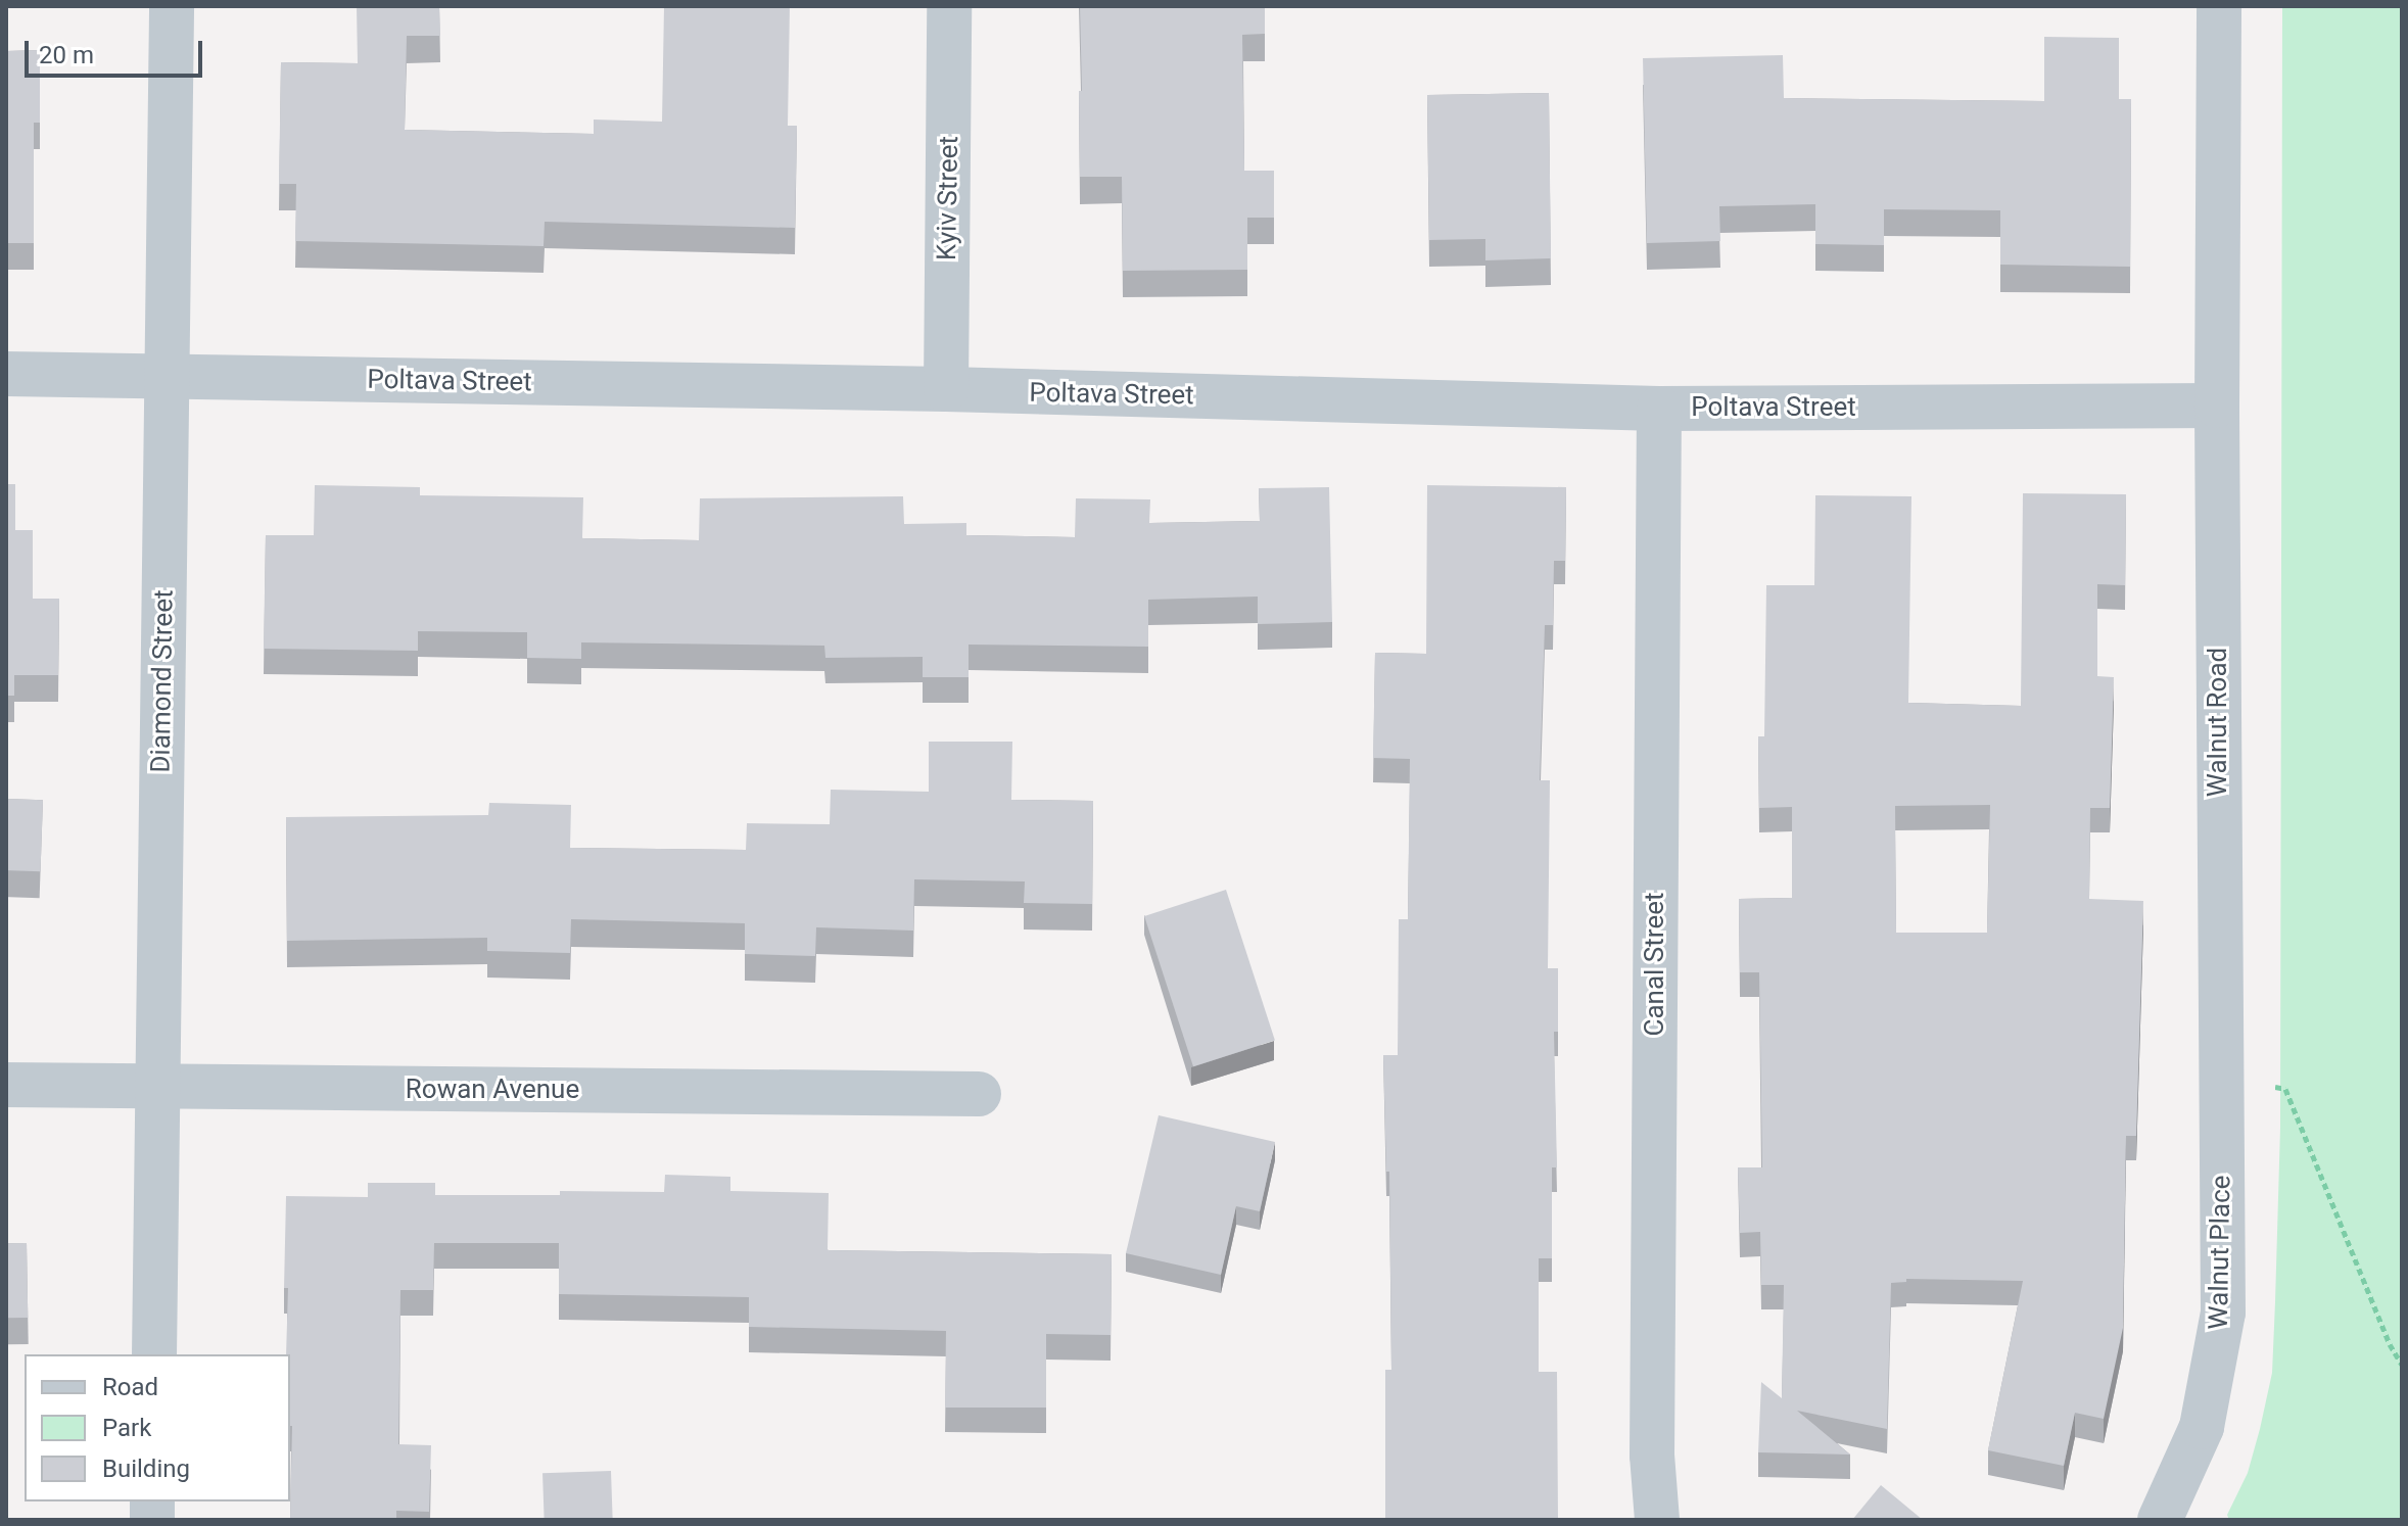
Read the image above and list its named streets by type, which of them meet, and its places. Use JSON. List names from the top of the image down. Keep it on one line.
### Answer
{"streets":{"street":["Kyiv Street","Poltava Street","Diamond Street","Walnut Road","Canal Street","Rowan Avenue","Walnut Place"]},"crossings":[["Kyiv Street","Poltava Street"],["Poltava Street","Diamond Street"],["Poltava Street","Walnut Road"],["Poltava Street","Canal Street"],["Diamond Street","Rowan Avenue"],["Walnut Road","Walnut Place"]],"legend":["Road","Park","Building"],"scale_bar":"20 m"}
